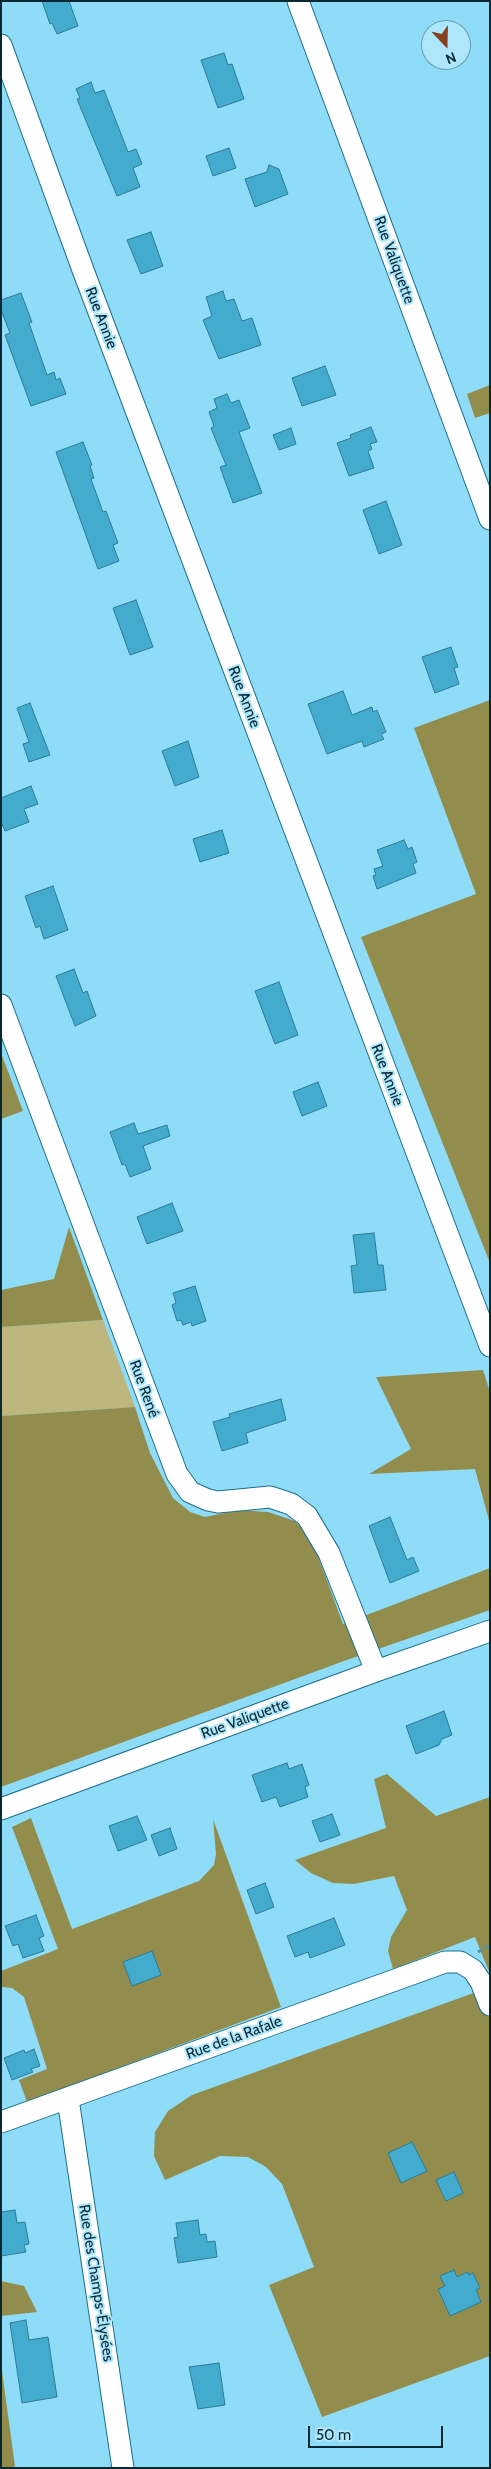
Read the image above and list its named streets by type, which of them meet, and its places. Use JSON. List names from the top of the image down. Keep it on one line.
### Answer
{"streets":{"street":["Rue Valiquette","Rue Annie","Rue René","Rue de la Rafale","Rue des Champs-Élysées"]},"crossings":[["Rue Valiquette","Rue René"],["Rue de la Rafale","Rue des Champs-Élysées"]],"scale_bar":"50 m","north":"bottom"}
